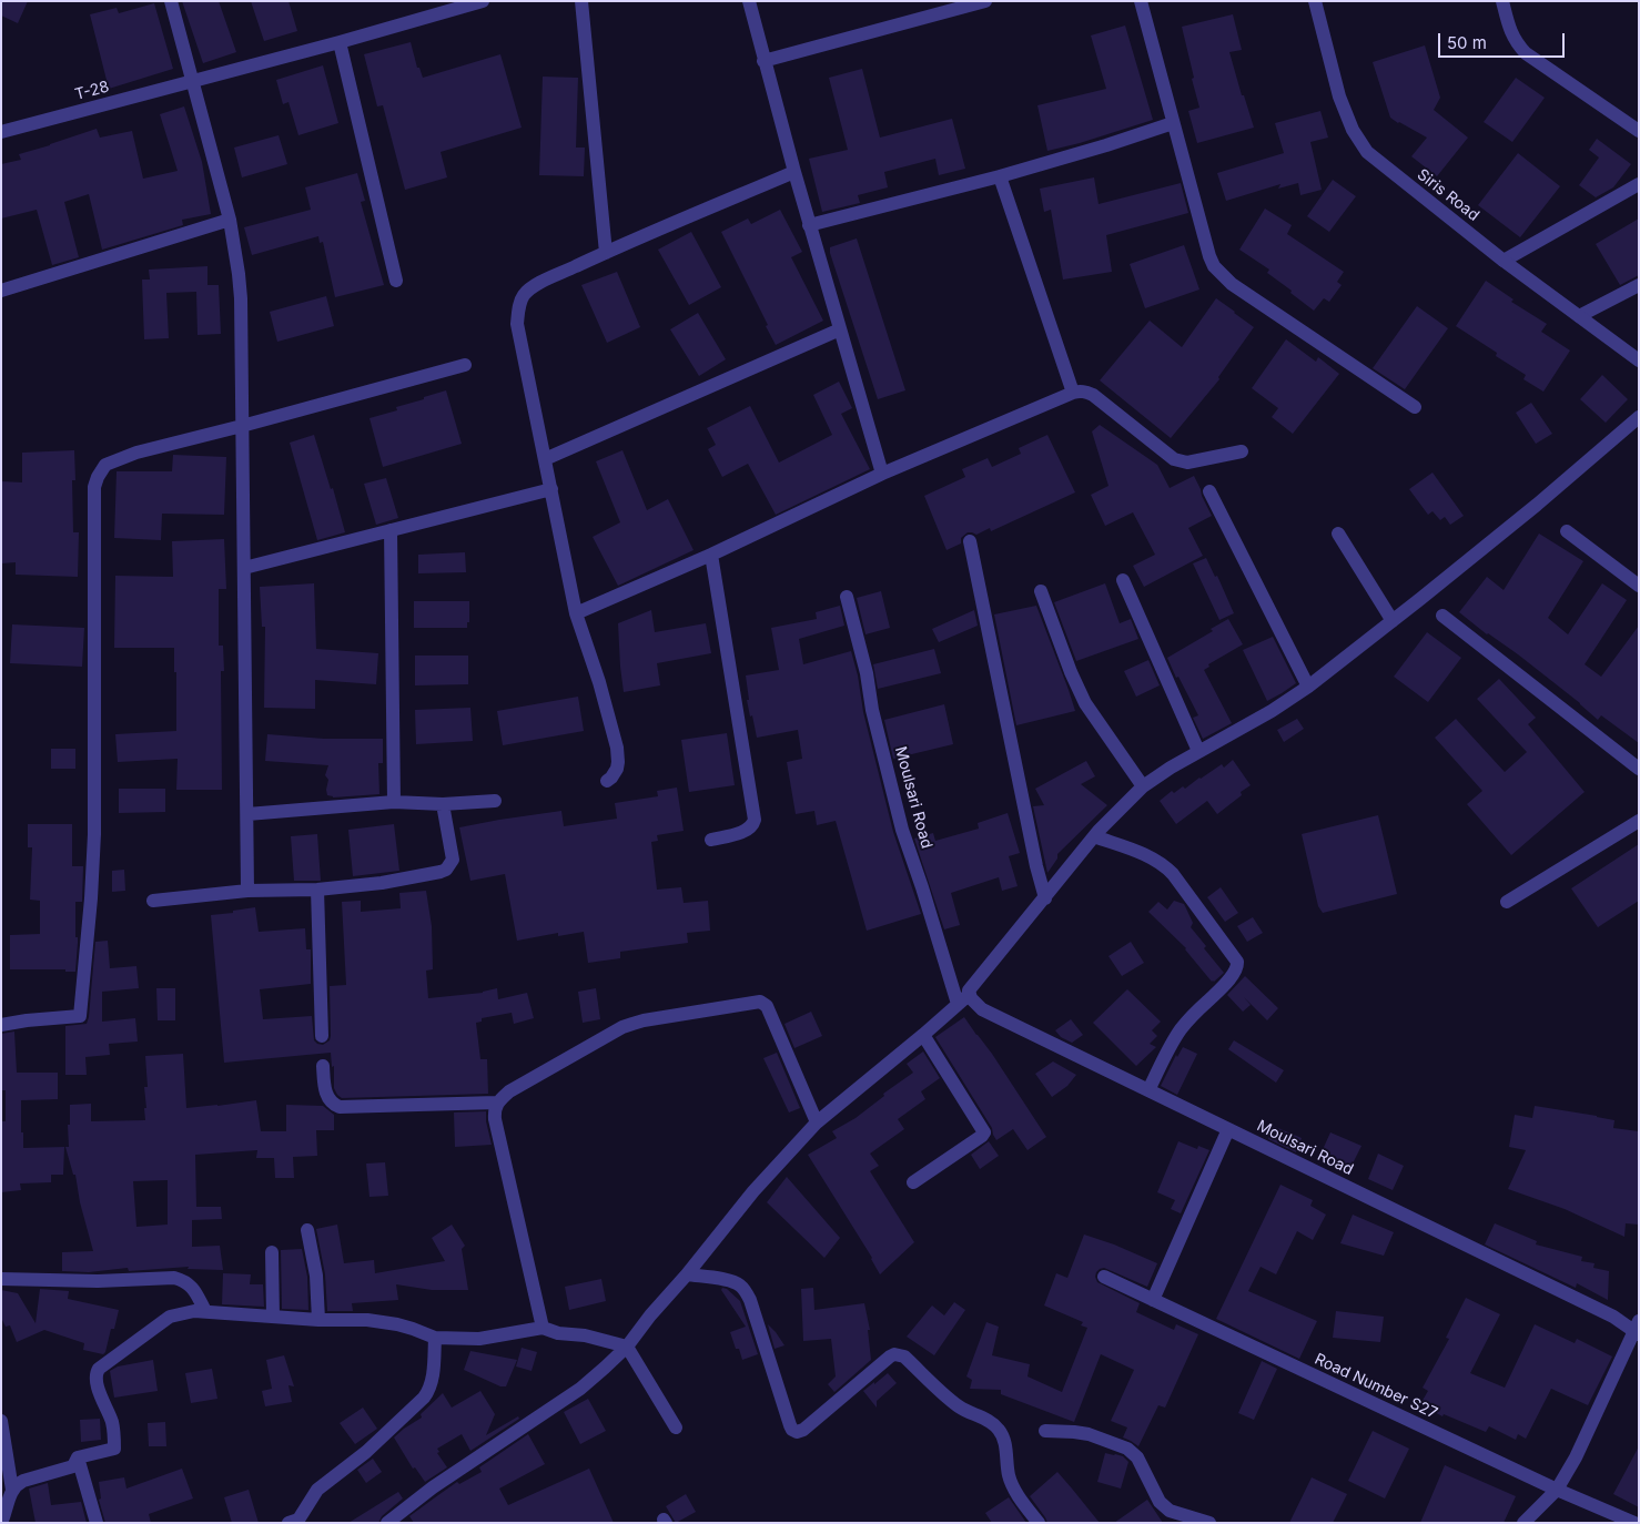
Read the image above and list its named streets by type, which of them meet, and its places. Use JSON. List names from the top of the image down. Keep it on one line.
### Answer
{"streets":{"street":["T-28","Siris Road","Moulsari Road","Road Number S27"]},"scale_bar":"50 m"}
